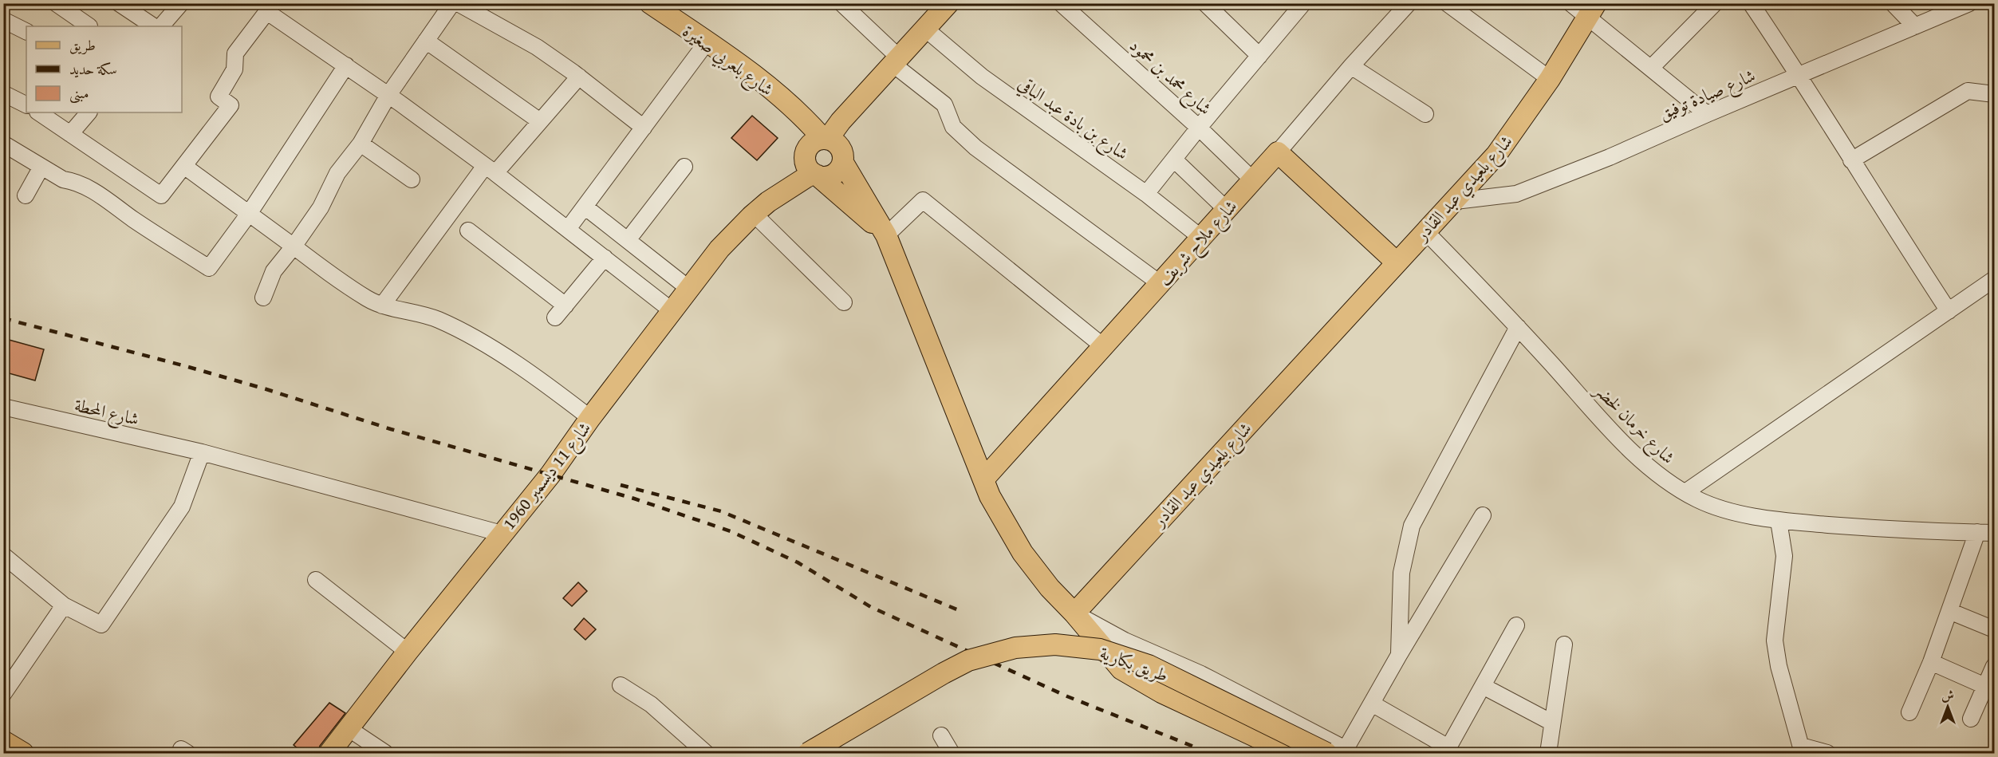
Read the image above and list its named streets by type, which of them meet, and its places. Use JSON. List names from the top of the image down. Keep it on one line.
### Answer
{"streets":{"main road":["شارع بلعربي صغيرة","شارع بلعيدي عبد القادر","شارع ملاح شريف","شارع 11 ديسمبر 1960","طريق بكارية"],"street":["شارع محمد بن محمود","شارع صيادة توفيق","شارع بن بادة عبد الباقي","شارع المحطة","شارع خرمان لخضر"]},"crossings":[["شارع بلعربي صغيرة","شارع 11 ديسمبر 1960"],["شارع محمد بن محمود","شارع ملاح شريف"],["شارع صيادة توفيق","شارع بلعيدي عبد القادر"],["شارع بن بادة عبد الباقي","شارع ملاح شريف"],["شارع بن بادة عبد الباقي","شارع 11 ديسمبر 1960"],["شارع بلعيدي عبد القادر","شارع خرمان لخضر"],["شارع المحطة","شارع 11 ديسمبر 1960"]],"legend":["طريق","سكة حديد","مبنى"],"north":"top"}
